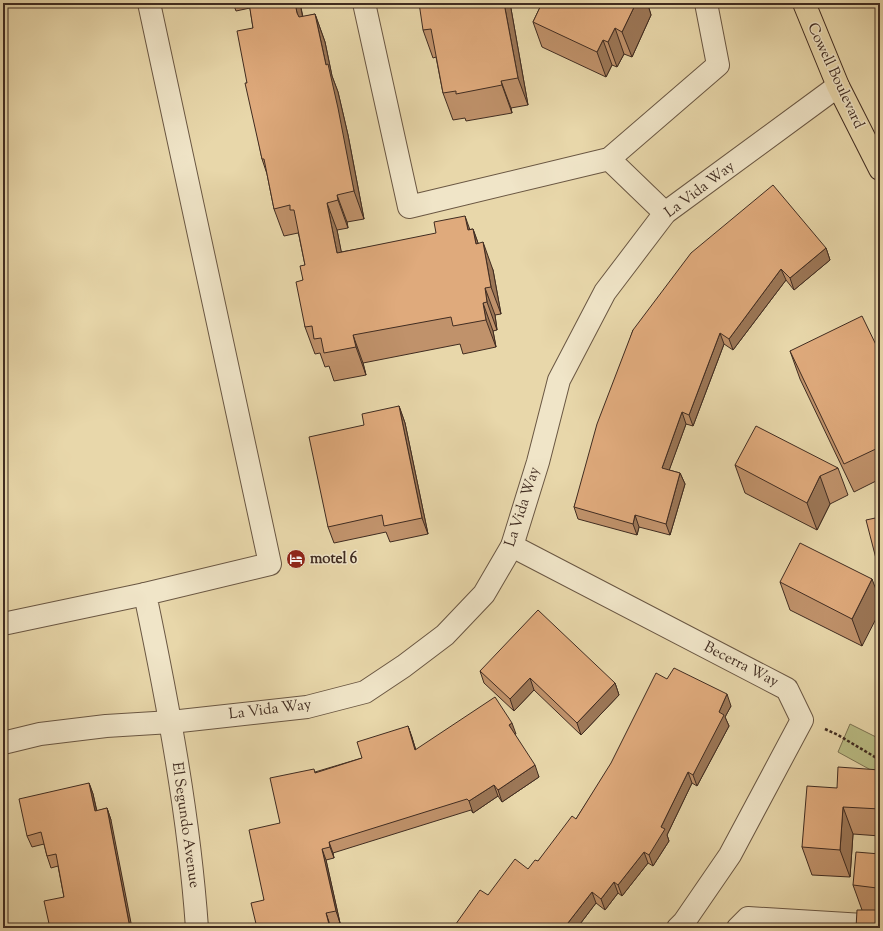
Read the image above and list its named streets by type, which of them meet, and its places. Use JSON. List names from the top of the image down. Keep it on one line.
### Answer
{"streets":{"main road":["Cowell Boulevard"],"street":["La Vida Way","Becerra Way","El Segundo Avenue"]},"crossings":[["Cowell Boulevard","La Vida Way"],["La Vida Way","Becerra Way"],["La Vida Way","El Segundo Avenue"]],"places":{"hotel":["motel 6"]}}
